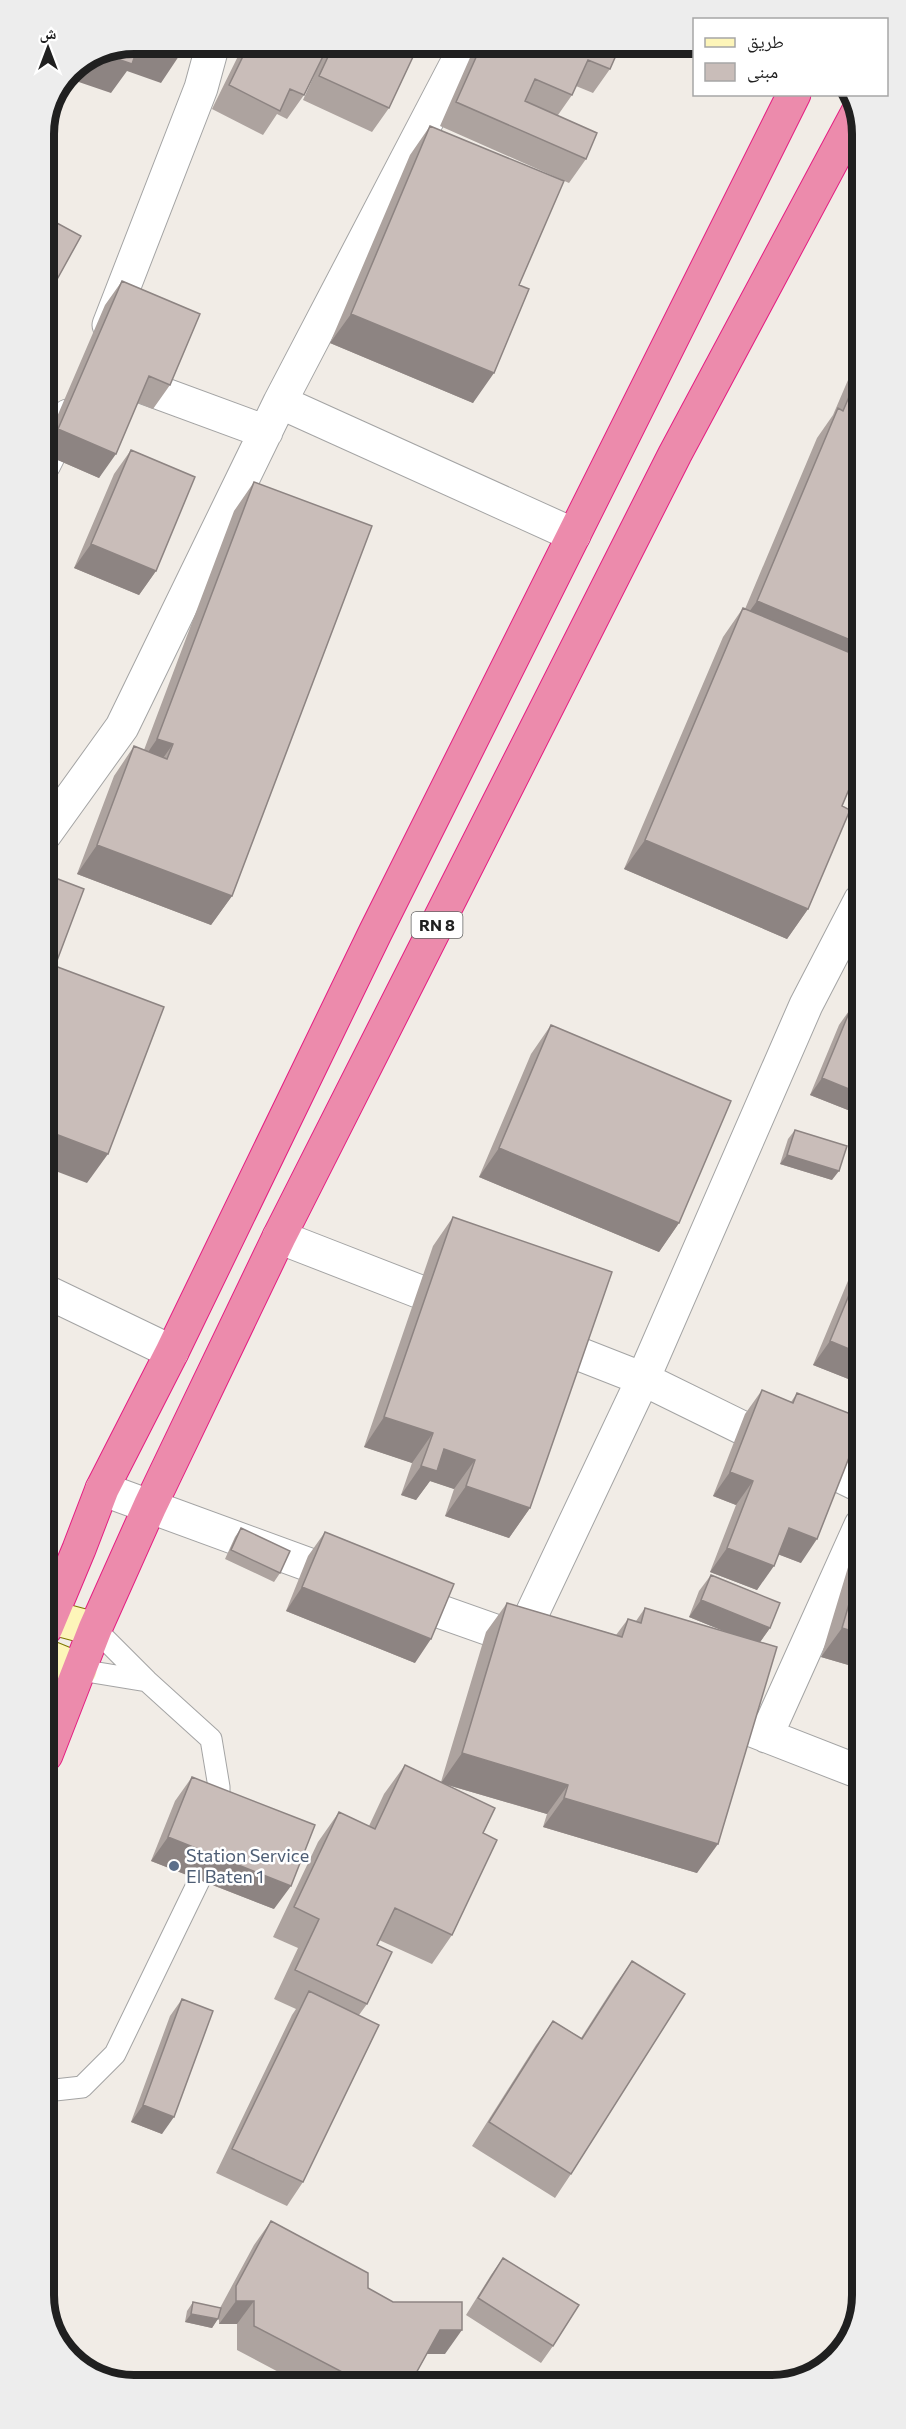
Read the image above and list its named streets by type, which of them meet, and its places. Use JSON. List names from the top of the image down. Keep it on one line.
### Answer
{"streets":{"highway":["RN 8"]},"places":["Station Service El Baten 1"],"legend":["طريق","مبنى"],"north":"top"}
